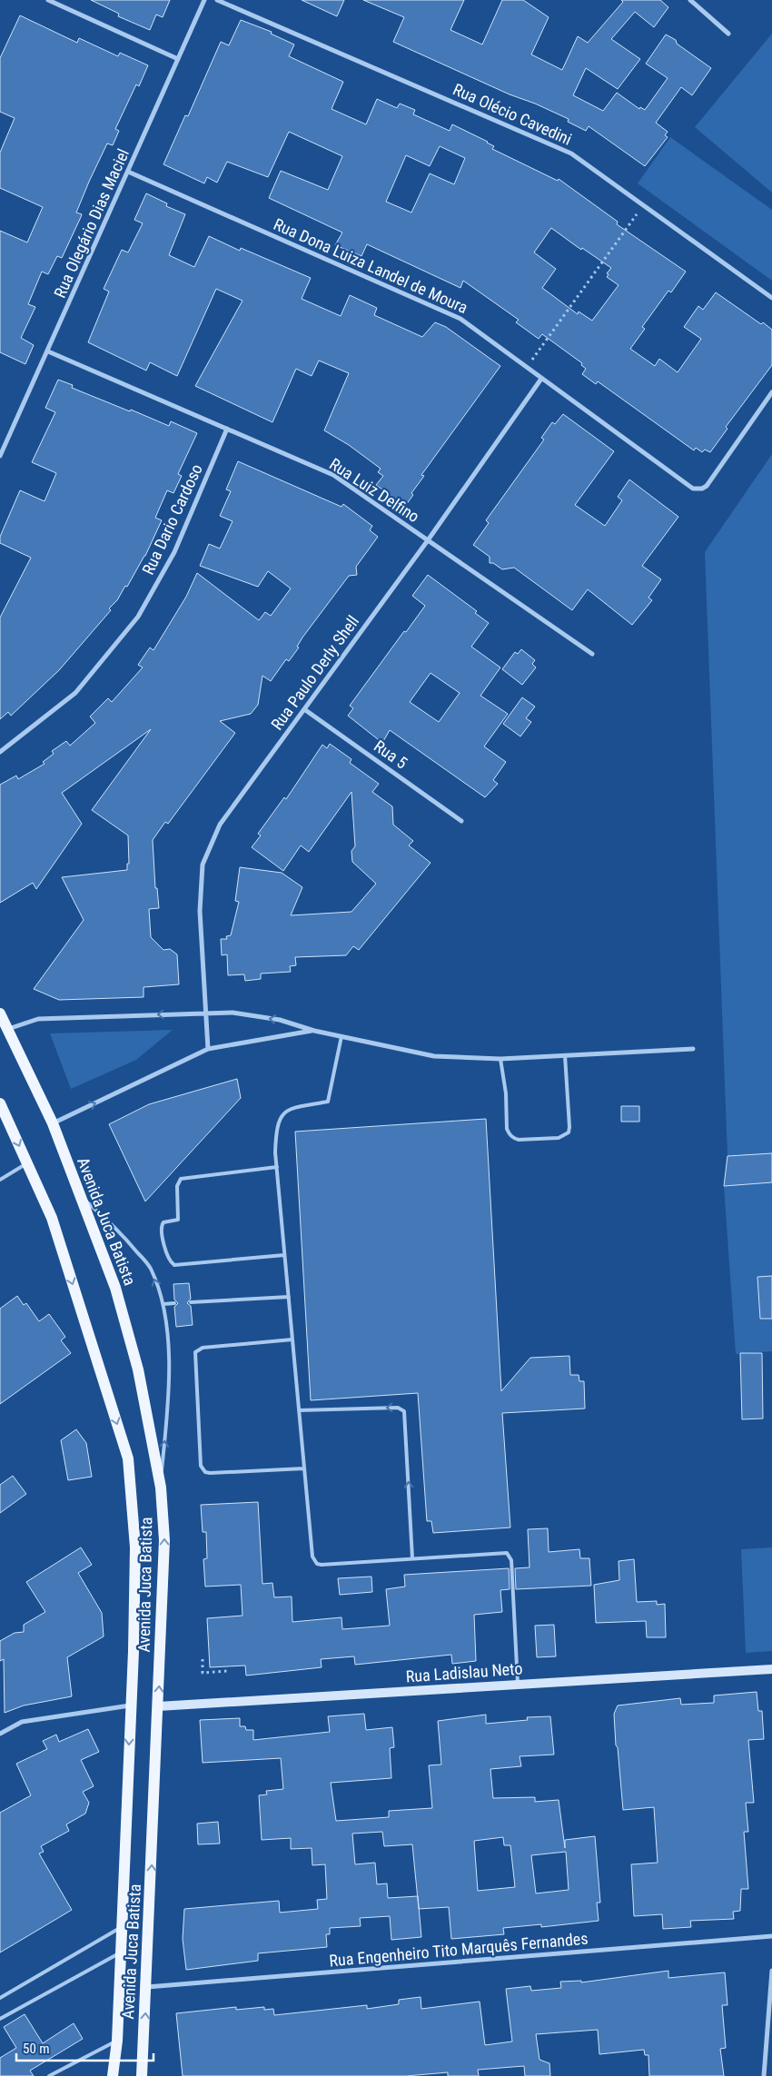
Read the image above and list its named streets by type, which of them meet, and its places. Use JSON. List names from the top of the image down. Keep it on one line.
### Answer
{"streets":{"main road":["Avenida Juca Batista"],"street":["Rua Olécio Cavedini","Rua Olegário Dias Maciel","Rua Dona Luiza Landel de Moura","Rua Luiz Delfino","Rua Dario Cardoso","Rua Paulo Derly Shell","Rua 5","Rua Ladislau Neto","Rua Engenheiro Tito Marquês Fernandes"]},"crossings":[["Rua Olegário Dias Maciel","Rua Dona Luiza Landel de Moura"],["Rua Olegário Dias Maciel","Rua Luiz Delfino"],["Rua Dona Luiza Landel de Moura","Rua Paulo Derly Shell"],["Rua Luiz Delfino","Rua Dario Cardoso"],["Rua Luiz Delfino","Rua Paulo Derly Shell"],["Rua Paulo Derly Shell","Rua 5"],["Avenida Juca Batista","Rua Ladislau Neto"],["Avenida Juca Batista","Rua Engenheiro Tito Marquês Fernandes"]],"scale_bar":"50 m"}
